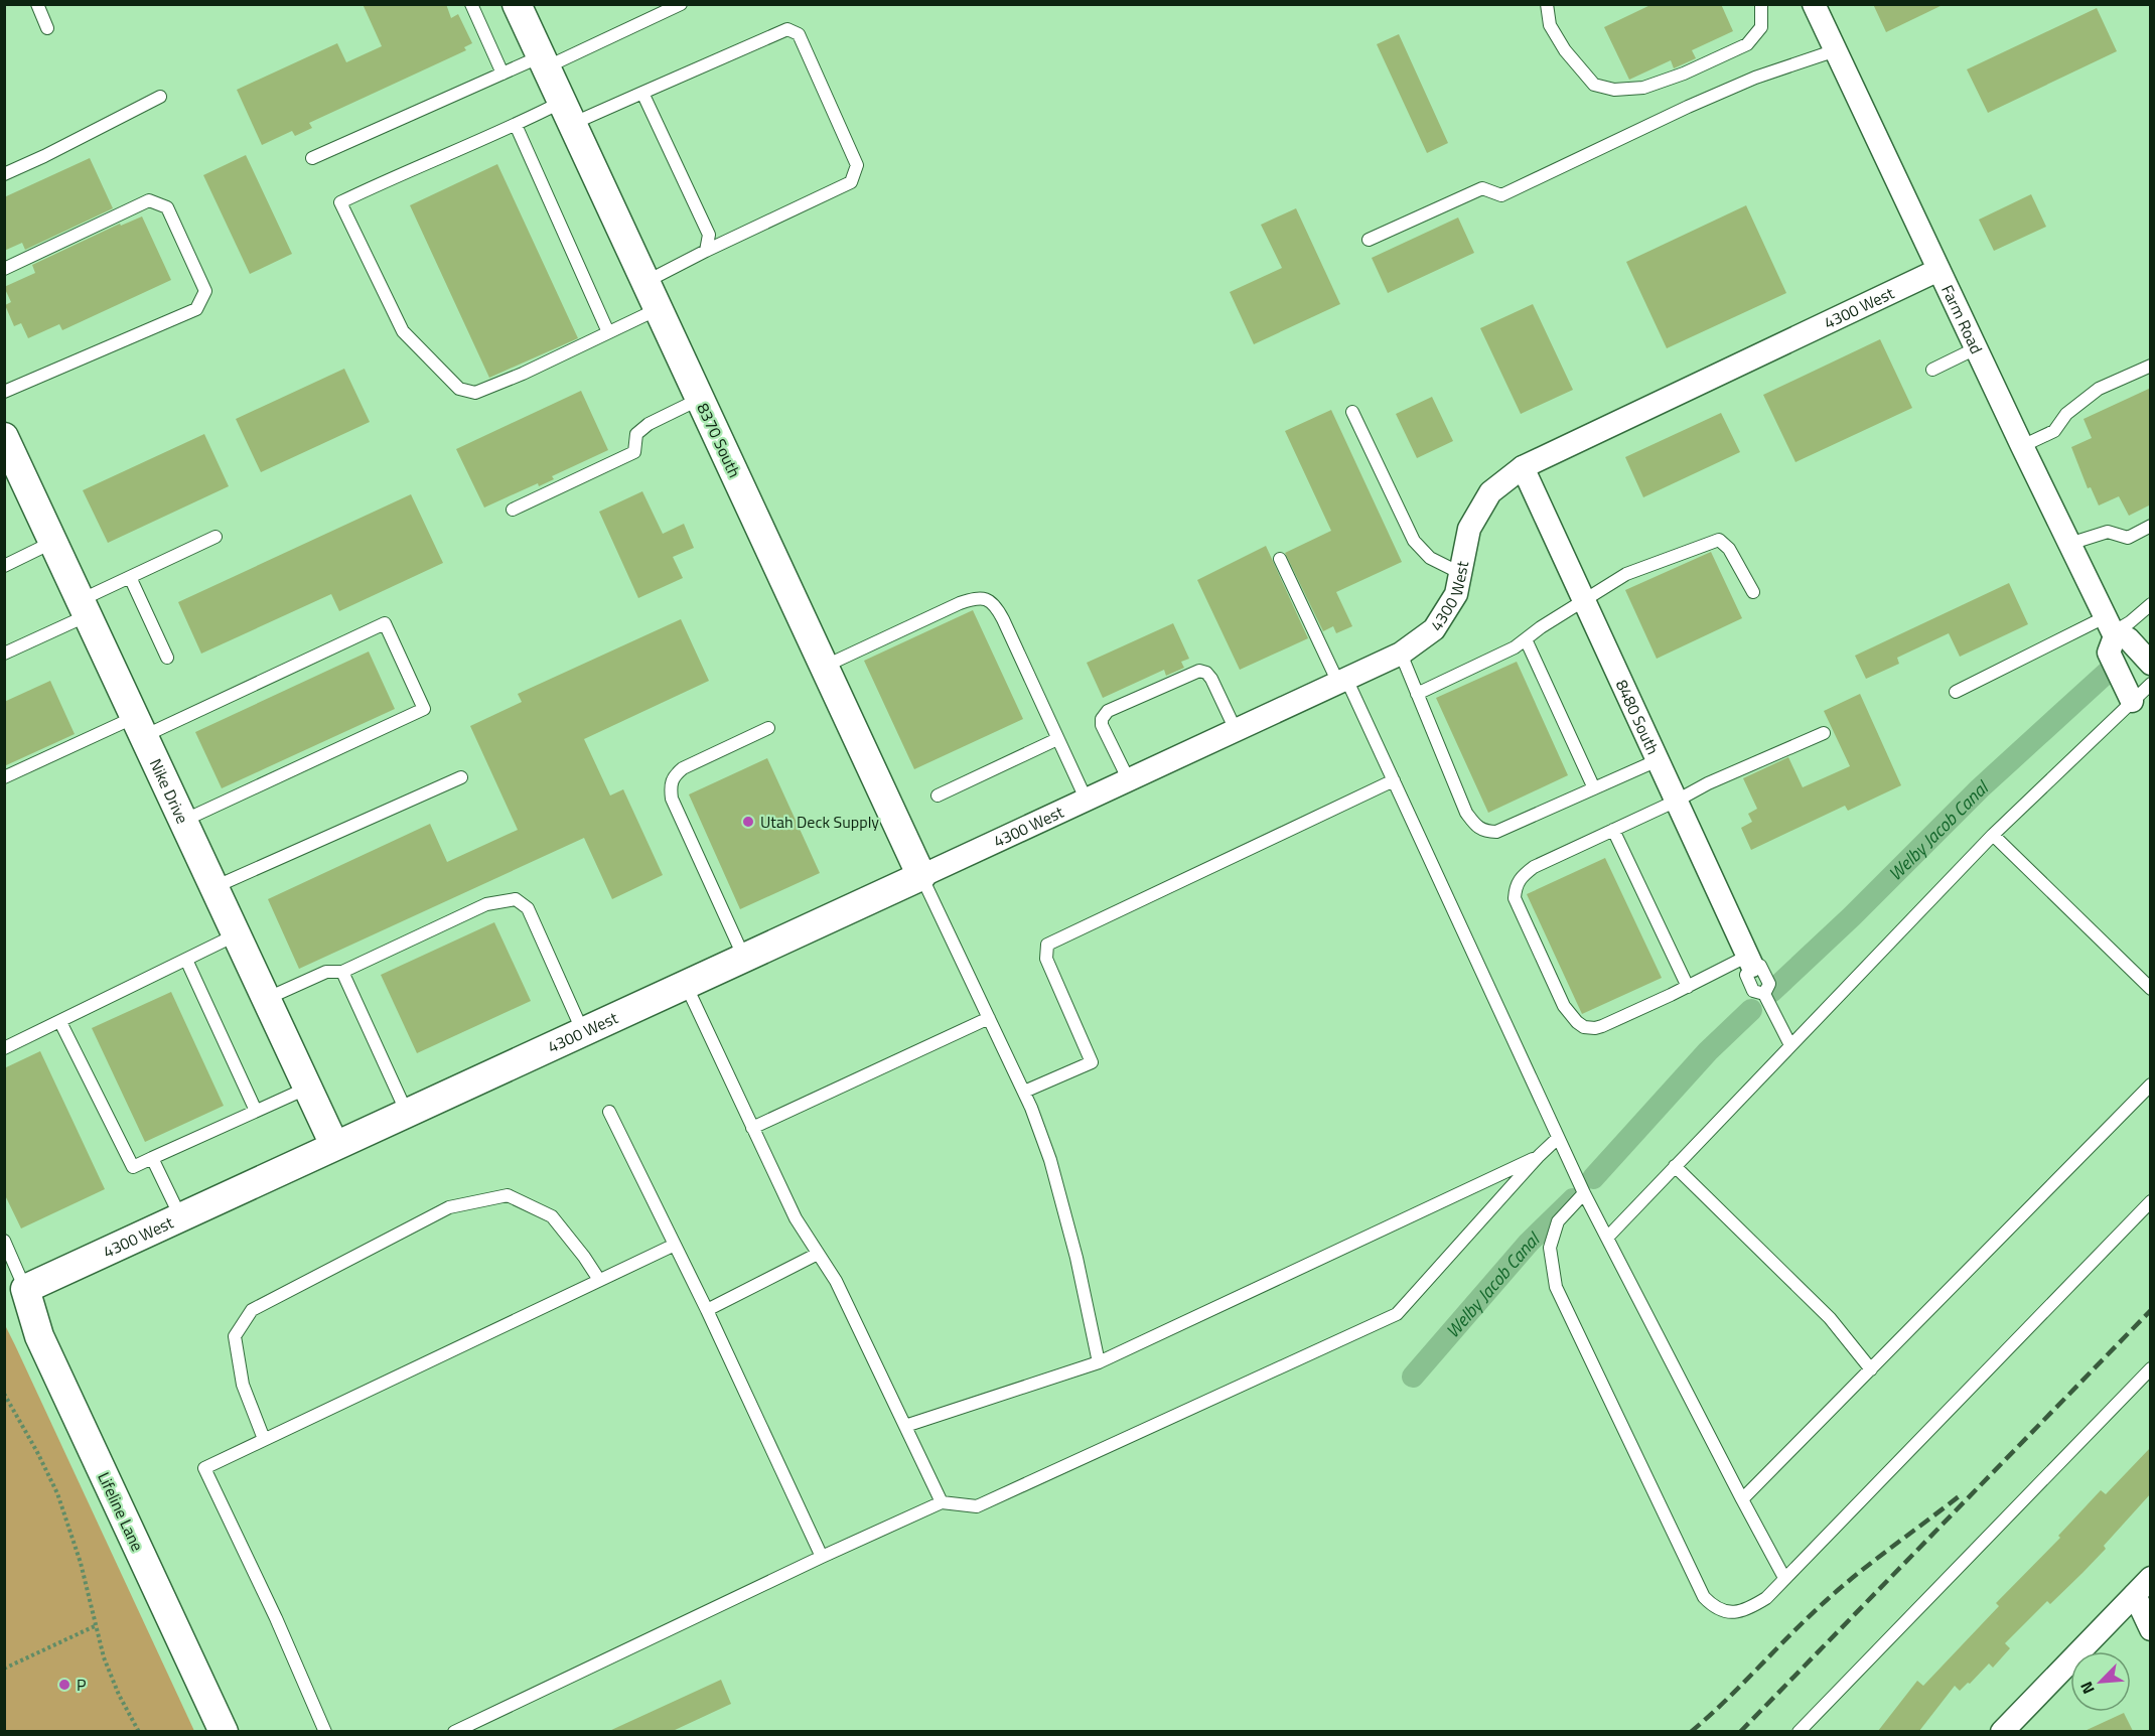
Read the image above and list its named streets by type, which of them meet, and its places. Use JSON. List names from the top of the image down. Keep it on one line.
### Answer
{"streets":{"street":["4300 West","Farm Road","8370 South","8480 South","Nike Drive","Lifeline Lane"]},"crossings":[["4300 West","Farm Road"],["4300 West","8370 South"],["4300 West","8480 South"],["4300 West","Nike Drive"],["4300 West","Lifeline Lane"]],"water":["Welby Jacob Canal"],"places":["Utah Deck Supply","P"],"north":"bottom left"}
